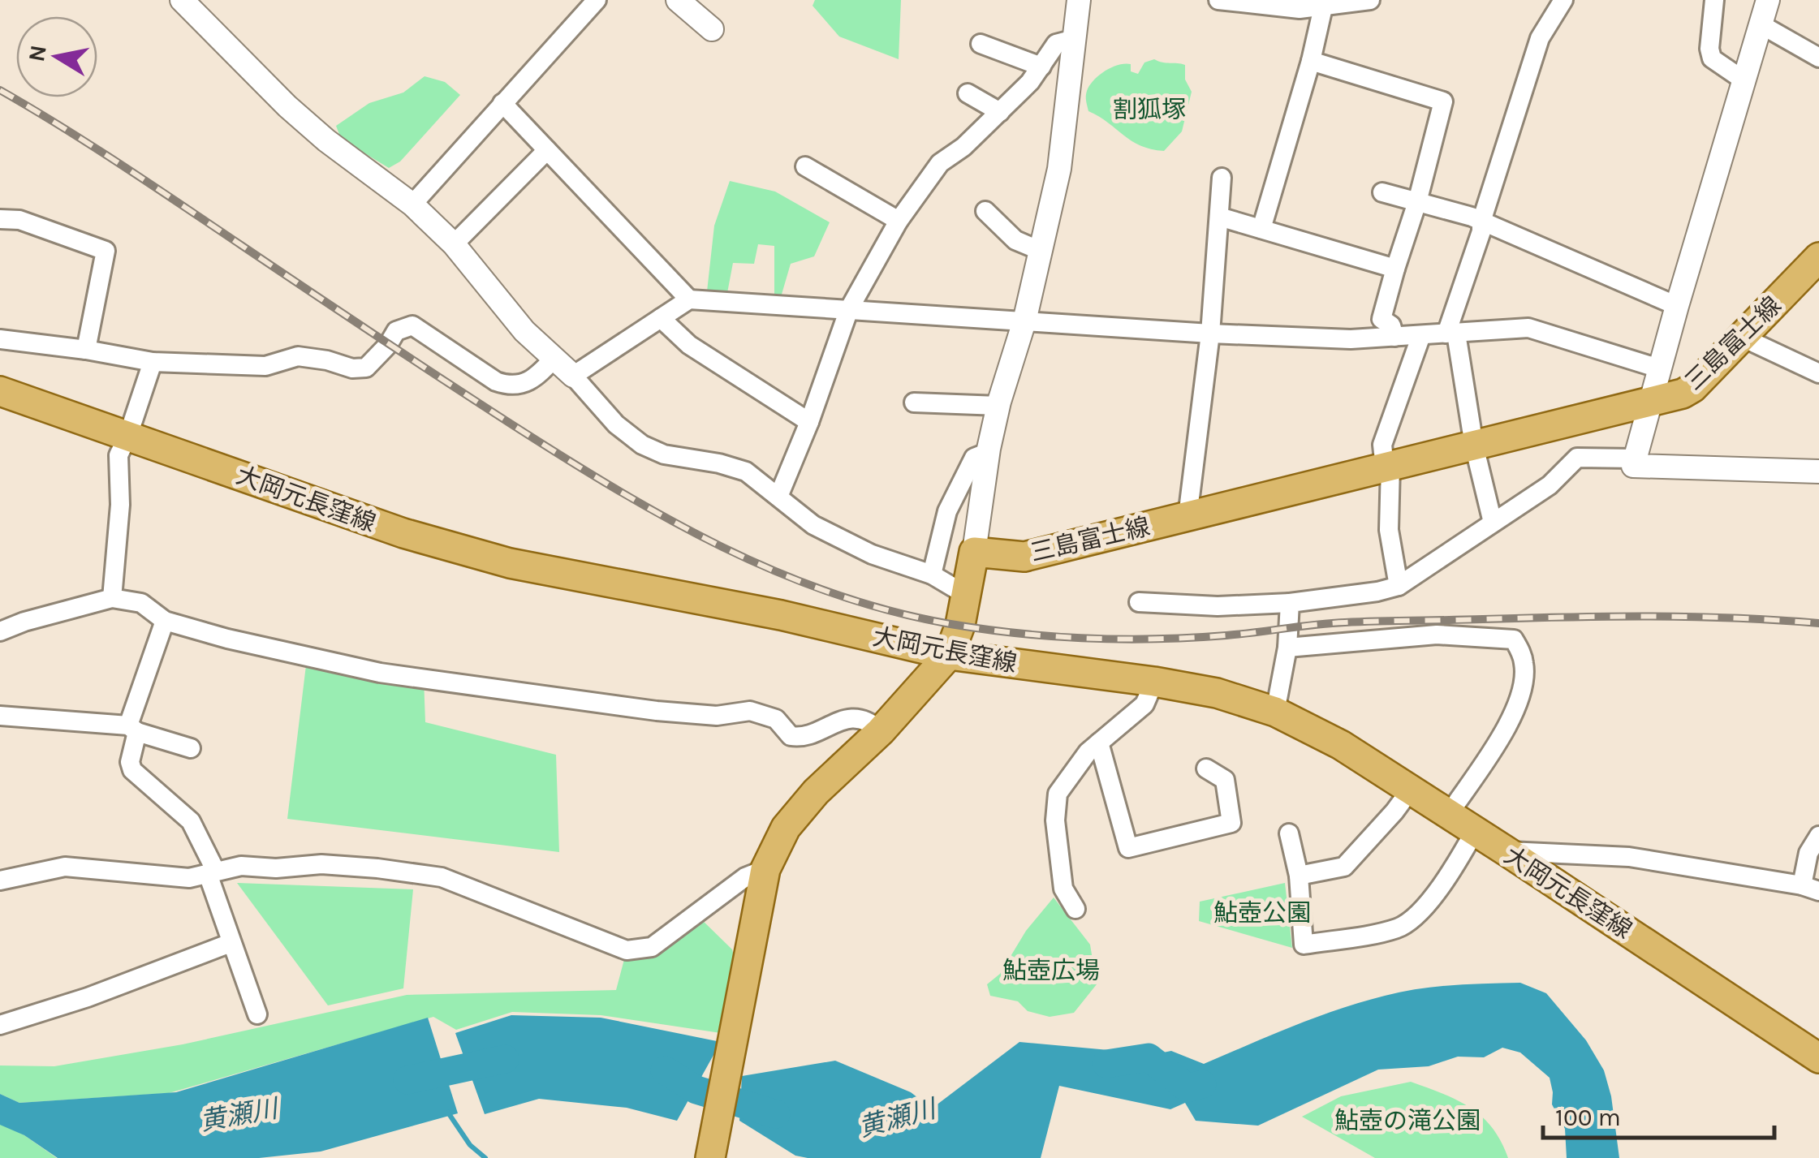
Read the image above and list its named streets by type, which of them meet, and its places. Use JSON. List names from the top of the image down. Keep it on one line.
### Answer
{"streets":{"main road":["三島富士線","大岡元長窪線"]},"water":["黄瀬川"],"parks":["割狐塚","鮎壺公園","鮎壺広場","鮎壺の滝公園"],"scale_bar":"100 m","north":"left"}
